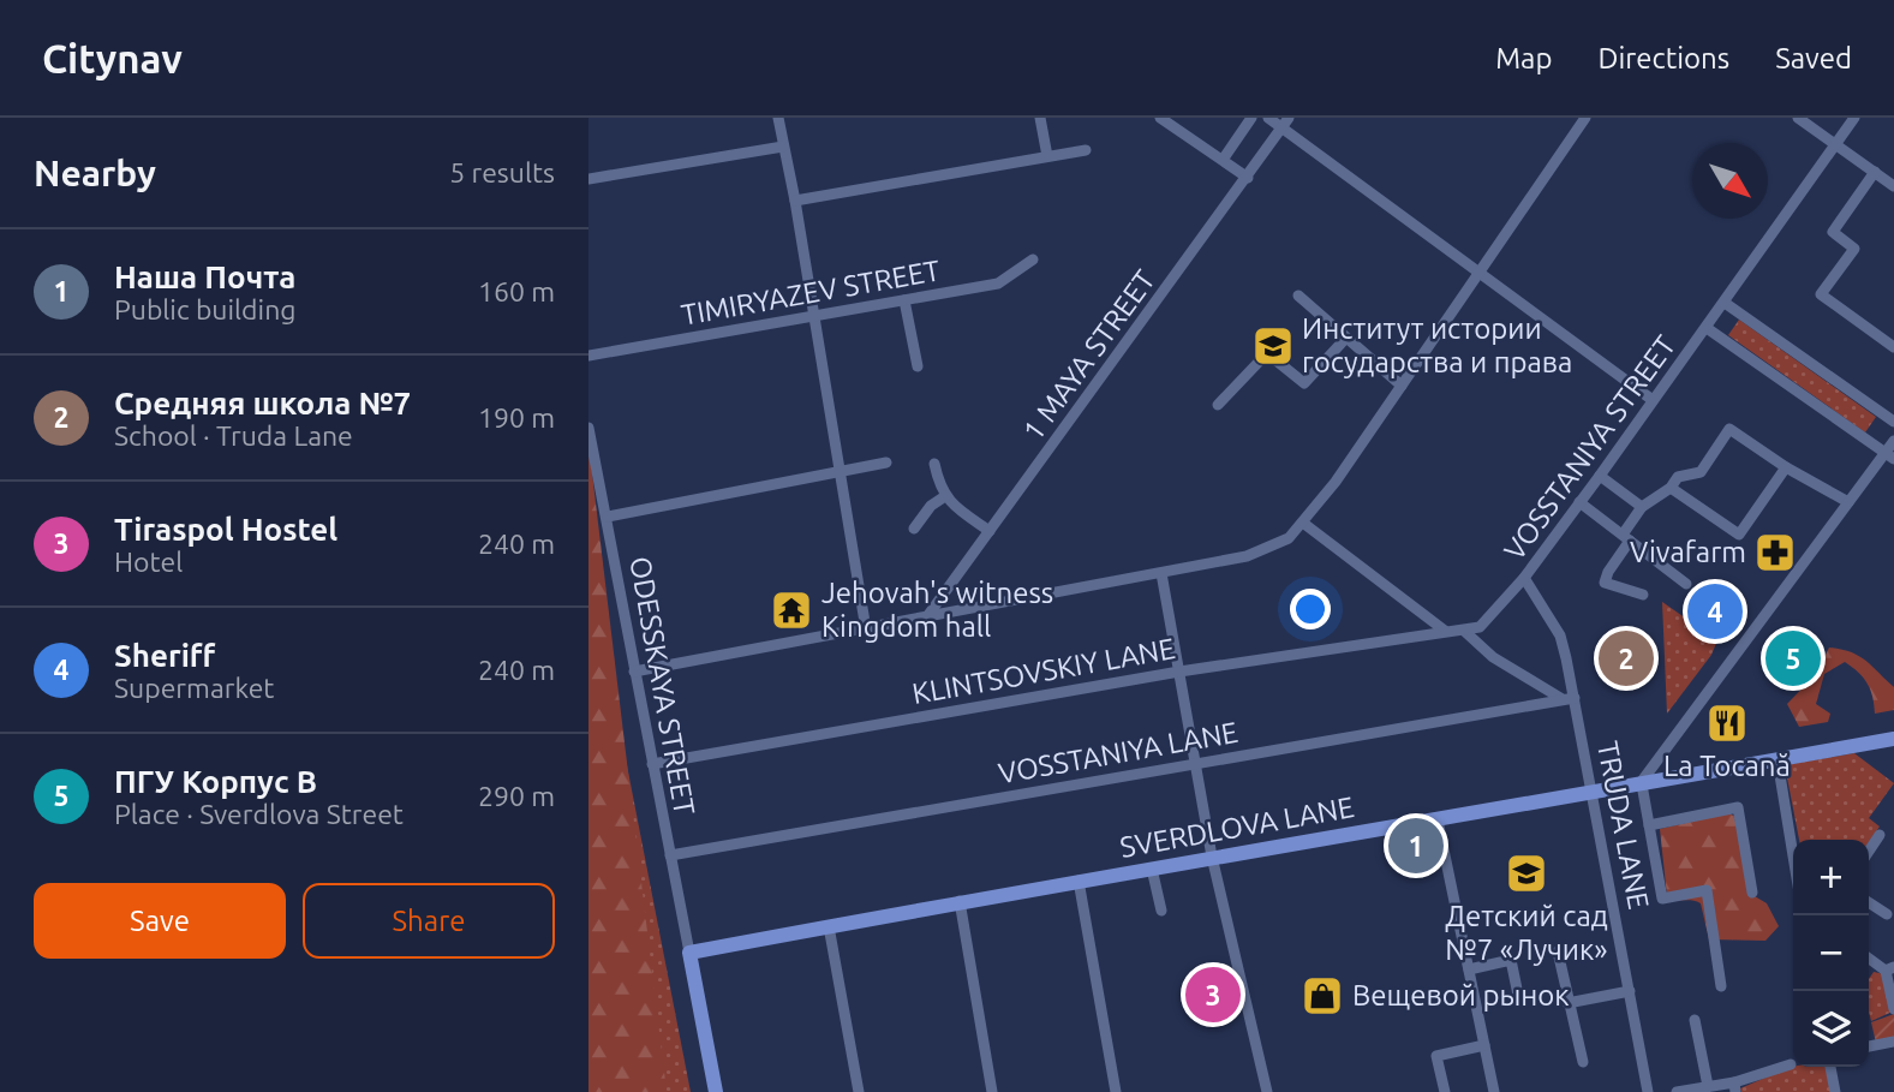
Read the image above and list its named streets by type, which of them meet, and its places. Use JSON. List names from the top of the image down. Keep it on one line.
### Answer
{"streets":{"main road":["SVERDLOVA LANE"],"street":["TIMIRYAZEV STREET","1 MAYA STREET","VOSSTANIYA STREET","KLINTSOVSKIY LANE","ODESSKAYA STREET","VOSSTANIYA LANE","TRUDA LANE"]},"crossings":[["VOSSTANIYA STREET","TRUDA LANE"],["KLINTSOVSKIY LANE","ODESSKAYA STREET"],["ODESSKAYA STREET","VOSSTANIYA LANE"],["ODESSKAYA STREET","SVERDLOVA LANE"],["VOSSTANIYA LANE","TRUDA LANE"],["TRUDA LANE","SVERDLOVA LANE"]],"places":{"school or university":["Институт истории государства и права","Детский сад №7 «Лучик»"],"pharmacy":["Vivafarm"],"temple":["Jehovah's witness Kingdom hall"],"restaurant":["La Tocană"],"shop":["Вещевой рынок"]},"north":"bottom right","page":{"header":"Citynav","nav":["Map","Directions","Saved"],"heading":["Nearby","5 results"],"list":[{"mark":"1","name":"Наша Почта","note":"Public building","value":"160 m"},{"mark":"2","name":"Средняя школа №7","note":"School · Truda Lane","value":"190 m"},{"mark":"3","name":"Tiraspol Hostel","note":"Hotel","value":"240 m"},{"mark":"4","name":"Sheriff","note":"Supermarket","value":"240 m"},{"mark":"5","name":"ПГУ Корпус В","note":"Place · Sverdlova Street","value":"290 m"}],"pins":["4","2","5","1","3"],"map_buttons":["+","−"],"buttons":["Save","Share"]}}
